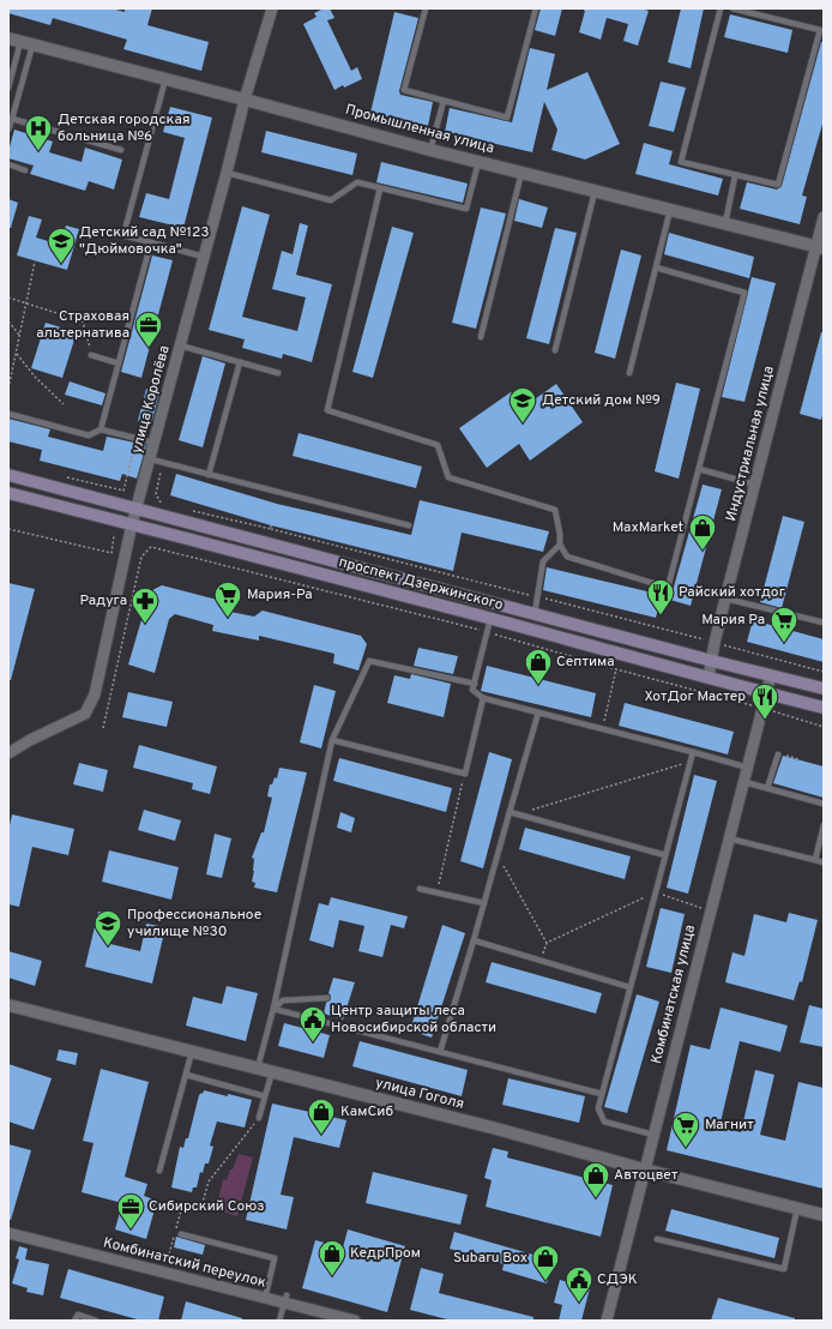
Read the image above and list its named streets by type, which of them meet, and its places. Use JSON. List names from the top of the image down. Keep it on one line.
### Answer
{"streets":{"main road":["проспект Дзержинского"],"street":["Промышленная улица","улица Королёва","Индустриальная улица","Комбинатская улица","улица Гоголя","Комбинатский переулок"]},"crossings":[["Промышленная улица","улица Королёва"],["Промышленная улица","Индустриальная улица"],["улица Королёва","проспект Дзержинского"],["Индустриальная улица","проспект Дзержинского"],["проспект Дзержинского","Комбинатская улица"],["Комбинатская улица","улица Гоголя"]],"places":{"hospital":["Детская городская больница №6"],"school or university":["Детский сад №123 \"Дюймовочка\"","Детский дом №9","Профессиональное училище №30"],"office":["Страховая альтернатива","Сибирский Союз"],"shop":["MaxMarket","Септима","КамСиб","Автоцвет","КедрПром","Subaru Box"],"restaurant":["Райский хотдог","ХотДог Мастер"],"supermarket":["Мария-Ра","Мария Ра","Магнит"],"pharmacy":["Радуга"],"public building":["Центр защиты леса Новосибирской области","СДЭК"]}}
